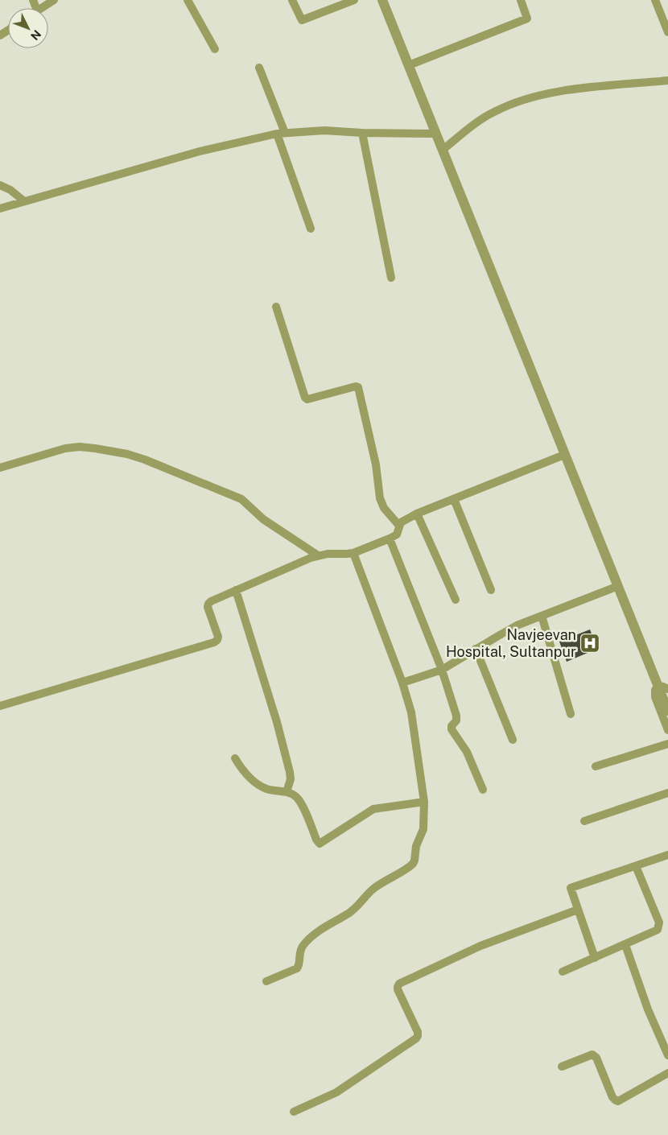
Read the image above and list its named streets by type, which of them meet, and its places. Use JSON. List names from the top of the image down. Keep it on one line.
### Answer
{"places":{"hospital":["Navjeevan Hospital, Sultanpur"]},"north":"bottom right"}
